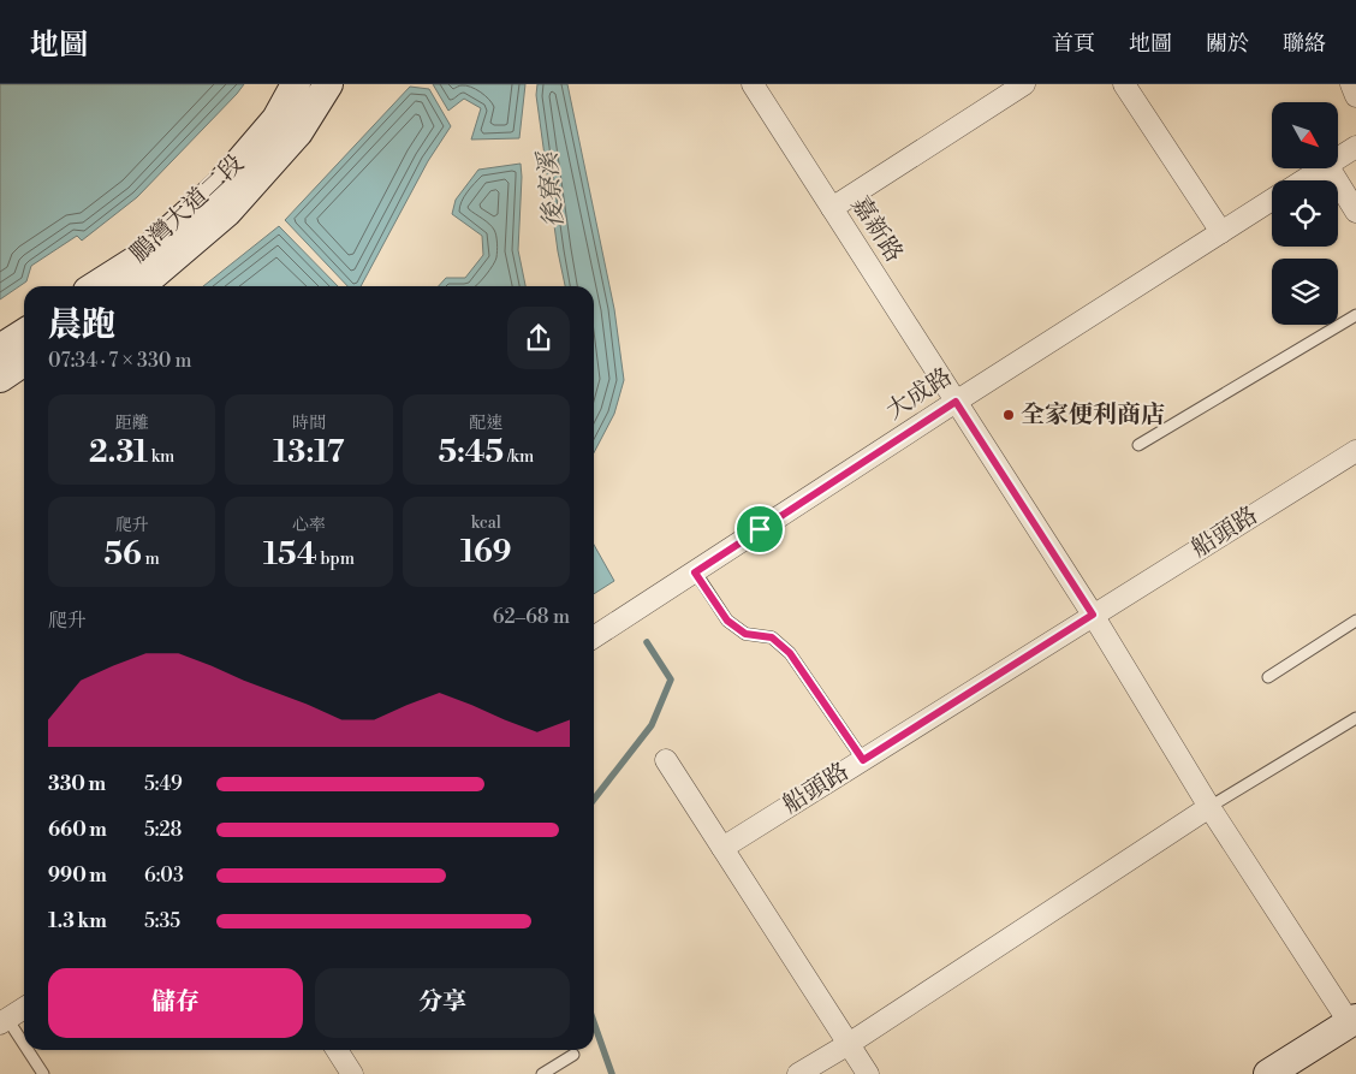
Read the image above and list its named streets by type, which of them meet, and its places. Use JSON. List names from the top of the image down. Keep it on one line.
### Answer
{"streets":{"street":["鵬灣大道二段","嘉新路","大成路","船頭路"]},"crossings":[["嘉新路","大成路"]],"water":["後寮溪"],"places":["全家便利商店"],"north":"bottom right","page":{"header":"地圖","nav":["首頁","地圖","關於","聯絡"],"heading":["晨跑","07:34 · 7 × 330 m"],"stats":[["距離","2.31 km"],["時間","13:17"],["配速","5:45 /km"],["爬升","56 m"],["心率","154 bpm"],["kcal","169"]],"chart":["爬升","62–68 m"],"list":[{"name":"330 m","note":"5:49"},{"name":"660 m","note":"5:28"},{"name":"990 m","note":"6:03"},{"name":"1.3 km","note":"5:35"}],"buttons":["儲存","分享"]}}
